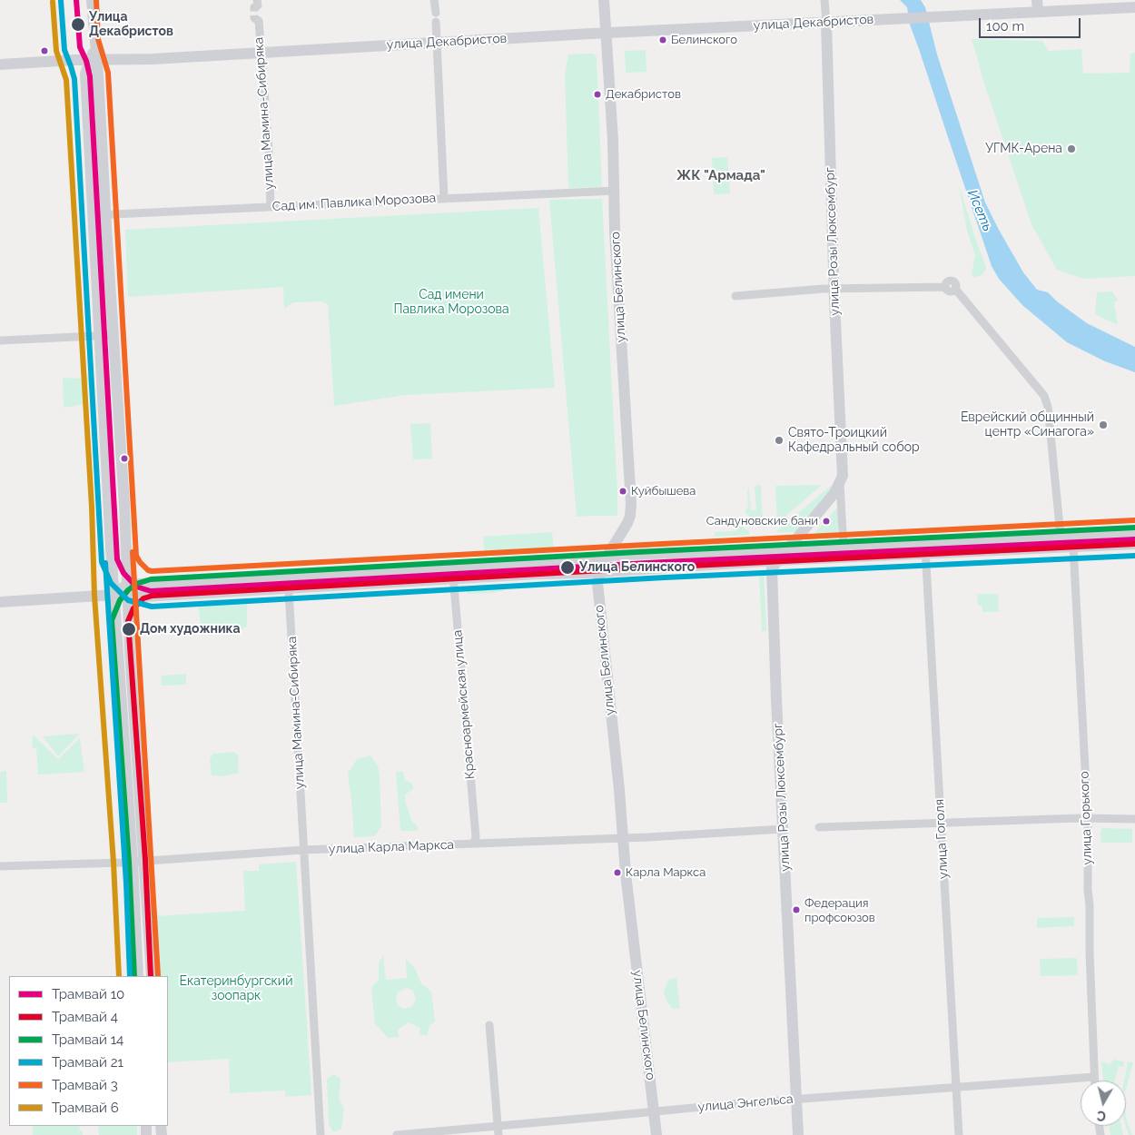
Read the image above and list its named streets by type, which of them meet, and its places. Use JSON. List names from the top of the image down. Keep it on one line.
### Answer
{"streets":{"main road":["улица Декабристов","улица Розы Люксембург","улица Белинского"],"street":["улица Мамина-Сибиряка","Сад им. Павлика Морозова","Красноармейская улица","улица Горького","улица Гоголя","улица Карла Маркса","улица Энгельса"]},"crossings":[["улица Декабристов","улица Мамина-Сибиряка"],["улица Декабристов","улица Розы Люксембург"],["улица Декабристов","улица Белинского"],["улица Мамина-Сибиряка","Сад им. Павлика Морозова"],["улица Мамина-Сибиряка","улица Карла Маркса"],["Сад им. Павлика Морозова","улица Белинского"],["улица Розы Люксембург","улица Карла Маркса"],["улица Розы Люксембург","улица Энгельса"],["улица Белинского","улица Карла Маркса"],["улица Белинского","улица Энгельса"],["Красноармейская улица","улица Карла Маркса"],["улица Горького","улица Энгельса"],["улица Гоголя","улица Энгельса"]],"districts":["ЖК \"Армада\""],"water":["Исеть"],"parks":["Сад имени Павлика Морозова","Екатеринбургский зоопарк"],"places":["Улица Декабристов","Белинского","Декабристов","УГМК-Арена","Еврейский общинный центр «Синагога»","Свято-Троицкий Кафедральный собор","Куйбышева","Сандуновские бани","Улица Белинского","Дом художника","Карла Маркса","Федерация профсоюзов"],"lines":["tram line 10","tram line 3","tram line 21","tram line 6","tram line 14","tram line 4"],"legend":["Трамвай 10","Трамвай 4","Трамвай 14","Трамвай 21","Трамвай 3","Трамвай 6"],"scale_bar":"100 m","north":"bottom"}
